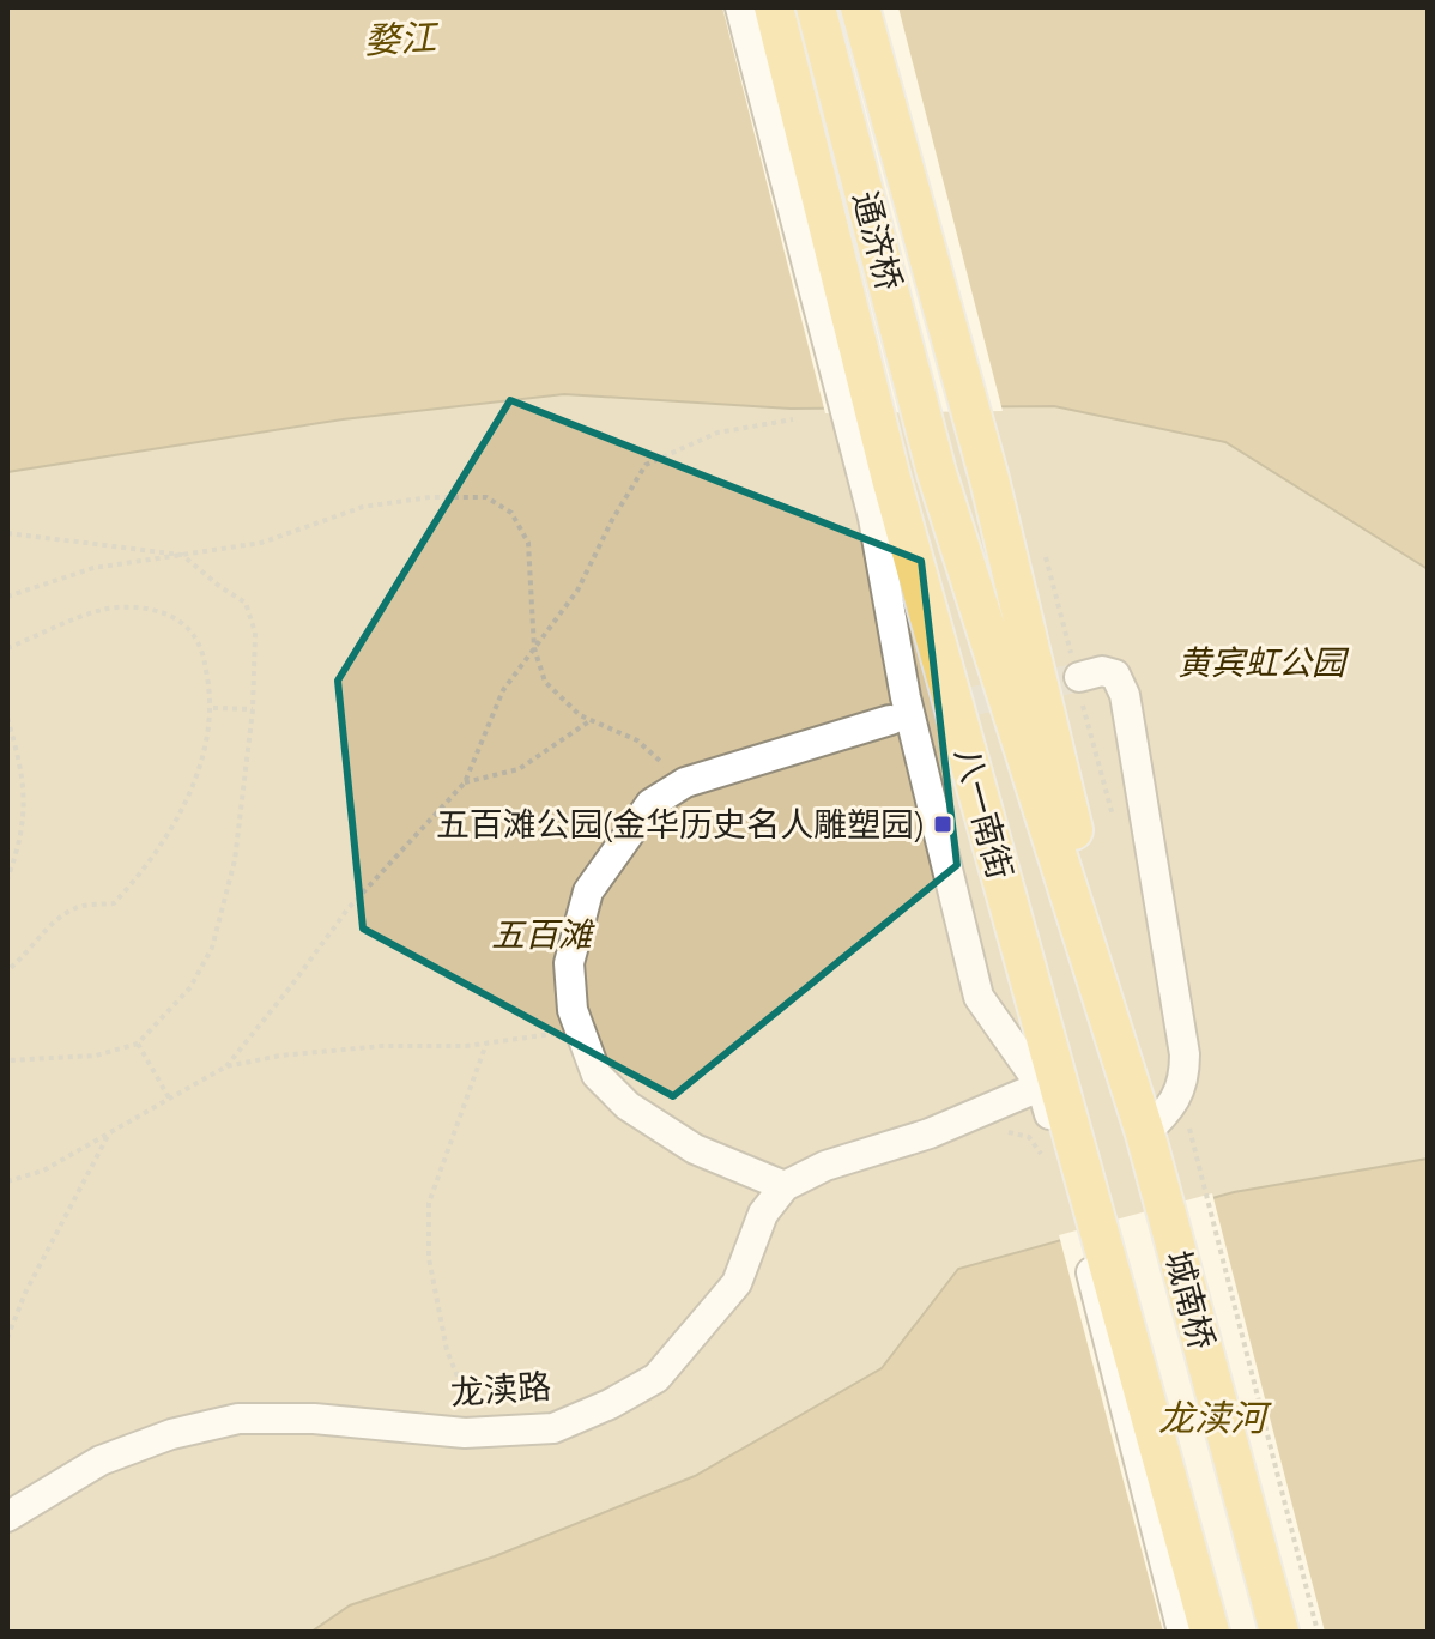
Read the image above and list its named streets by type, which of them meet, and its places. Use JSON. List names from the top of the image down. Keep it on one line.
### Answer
{"streets":{"main road":["通济桥","八一南街","城南桥"],"street":["龙渎路"]},"crossings":[["通济桥","八一南街"],["八一南街","城南桥"]],"water":["婺江","龙渎河"],"parks":["黄宾虹公园","五百滩"],"places":{"transit":["五百滩公园(金华历史名人雕塑园)"]}}
